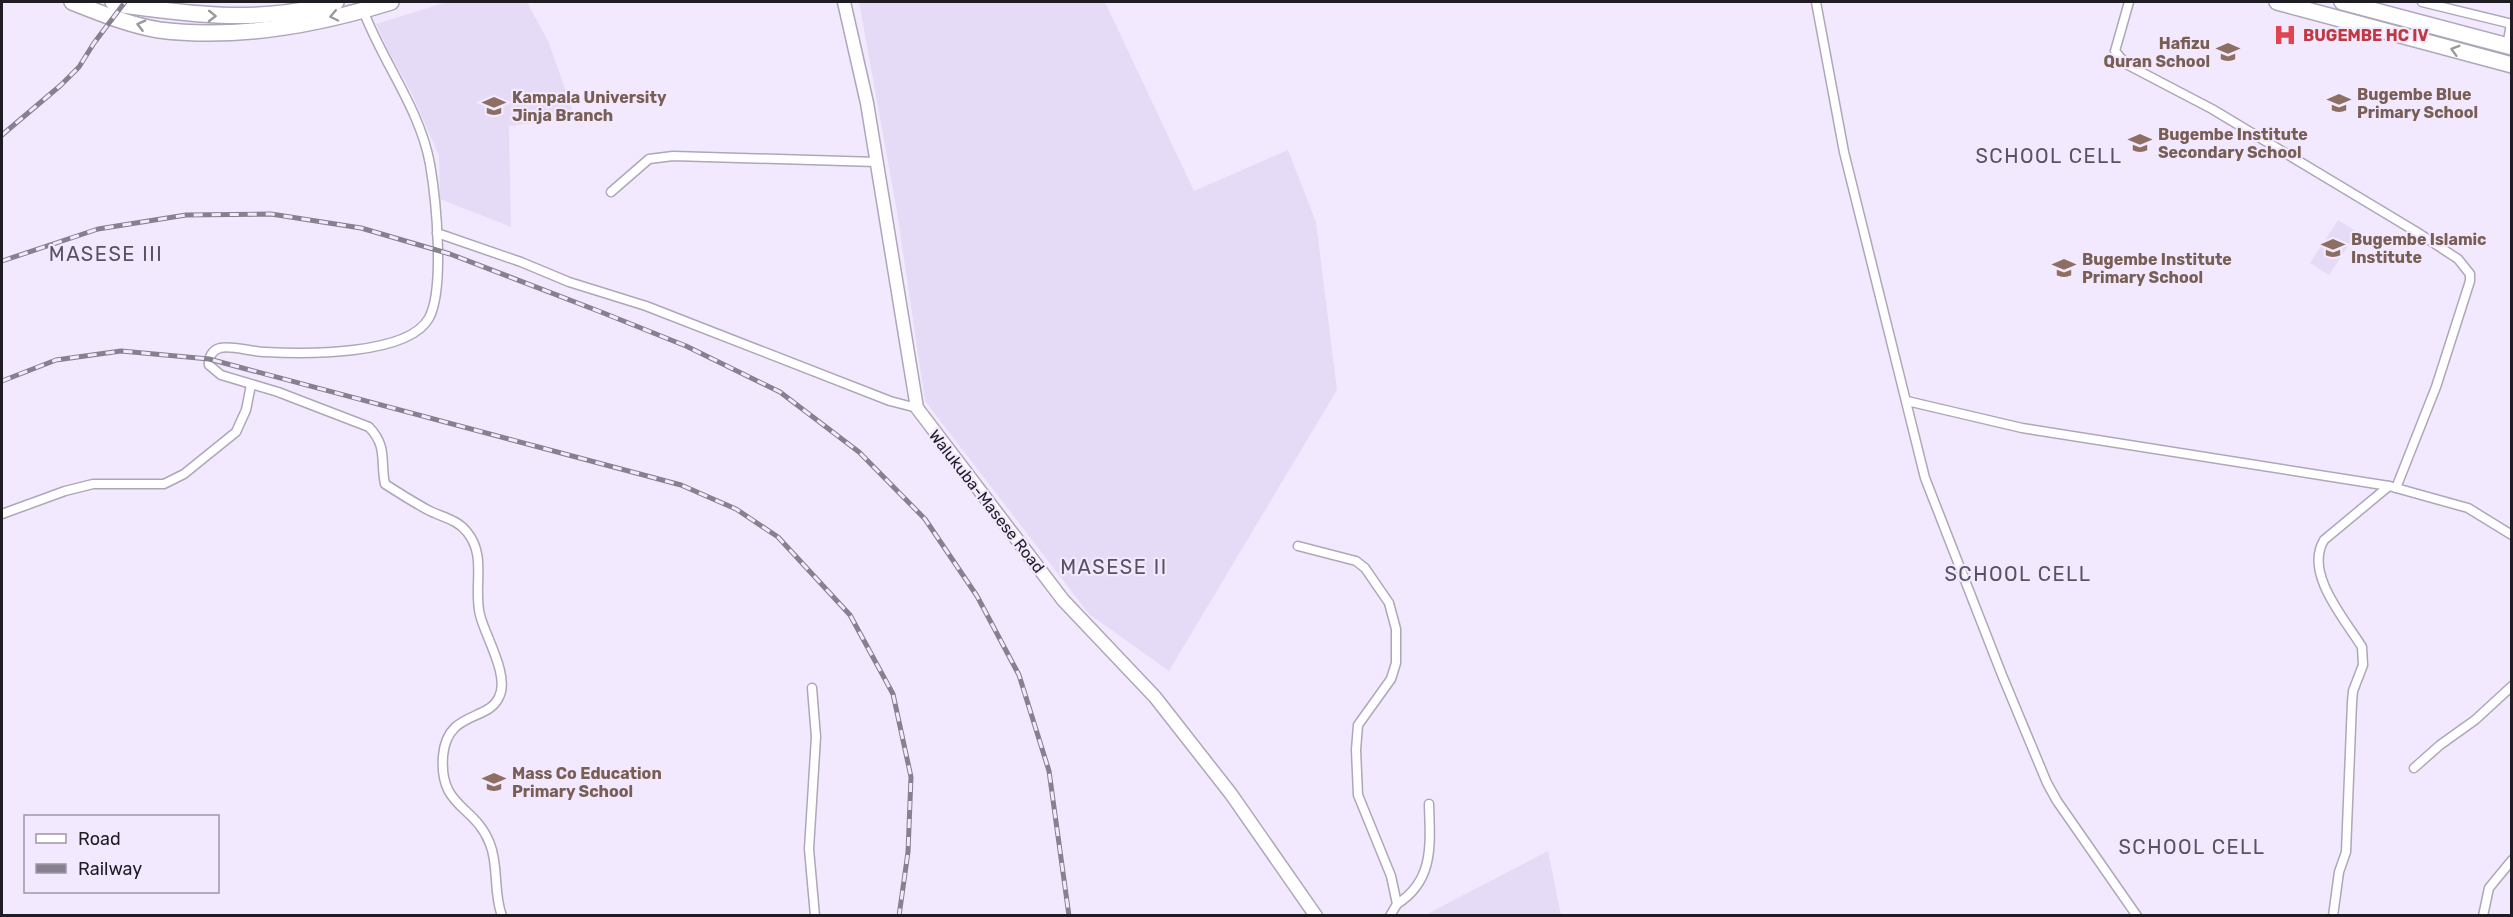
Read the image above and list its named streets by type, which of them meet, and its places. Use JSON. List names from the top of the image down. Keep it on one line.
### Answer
{"streets":{"street":["Walukuba-Masese Road"]},"districts":["SCHOOL CELL","MASESE III","MASESE II","SCHOOL CELL","SCHOOL CELL"],"places":{"hospital":["BUGEMBE HC IV"],"school or university":["Hafizu Quran School","Bugembe Blue Primary School","Kampala University Jinja Branch","Bugembe Institute Secondary School","Bugembe Islamic Institute","Bugembe Institute Primary School","Mass Co Education Primary School"]},"legend":["Road","Railway"]}
